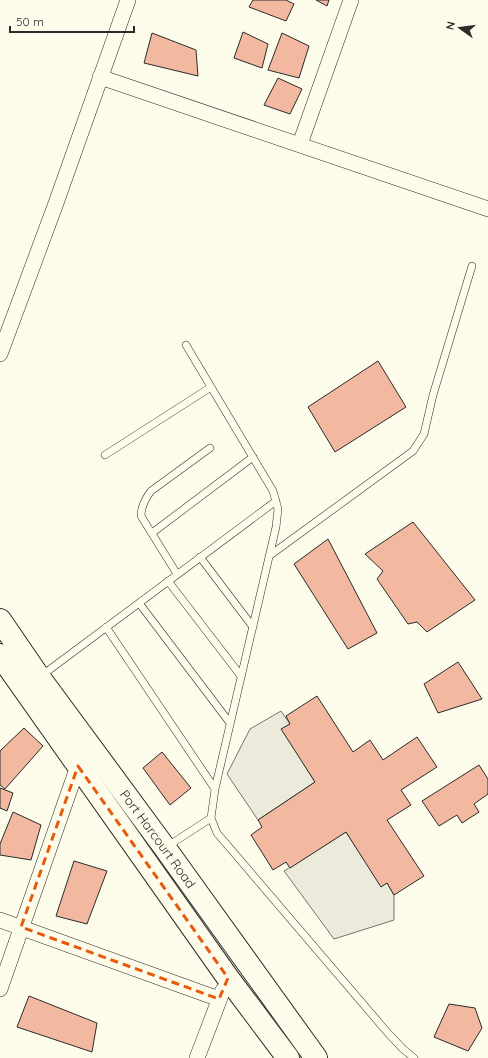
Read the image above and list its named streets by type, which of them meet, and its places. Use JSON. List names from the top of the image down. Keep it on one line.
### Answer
{"streets":{"highway":["Port Harcourt Road"]},"scale_bar":"50 m","north":"left"}
